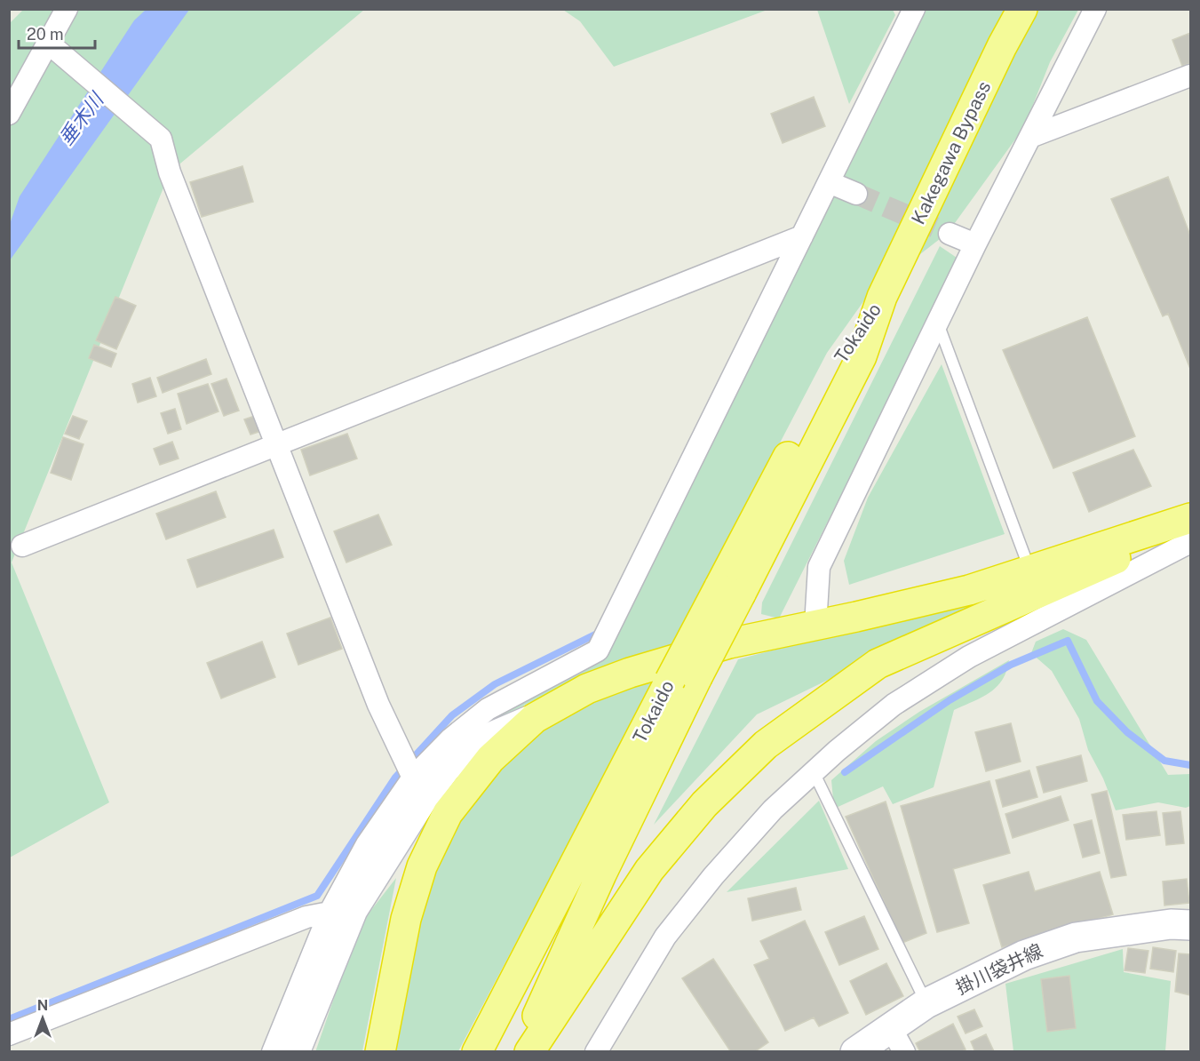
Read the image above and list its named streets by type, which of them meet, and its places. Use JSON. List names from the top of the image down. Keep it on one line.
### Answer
{"streets":{"highway":["Kakegawa Bypass","Tokaido"],"main road":["掛川袋井線"]},"crossings":[["Kakegawa Bypass","Tokaido"]],"water":["垂木川"],"scale_bar":"20 m","north":"top"}
